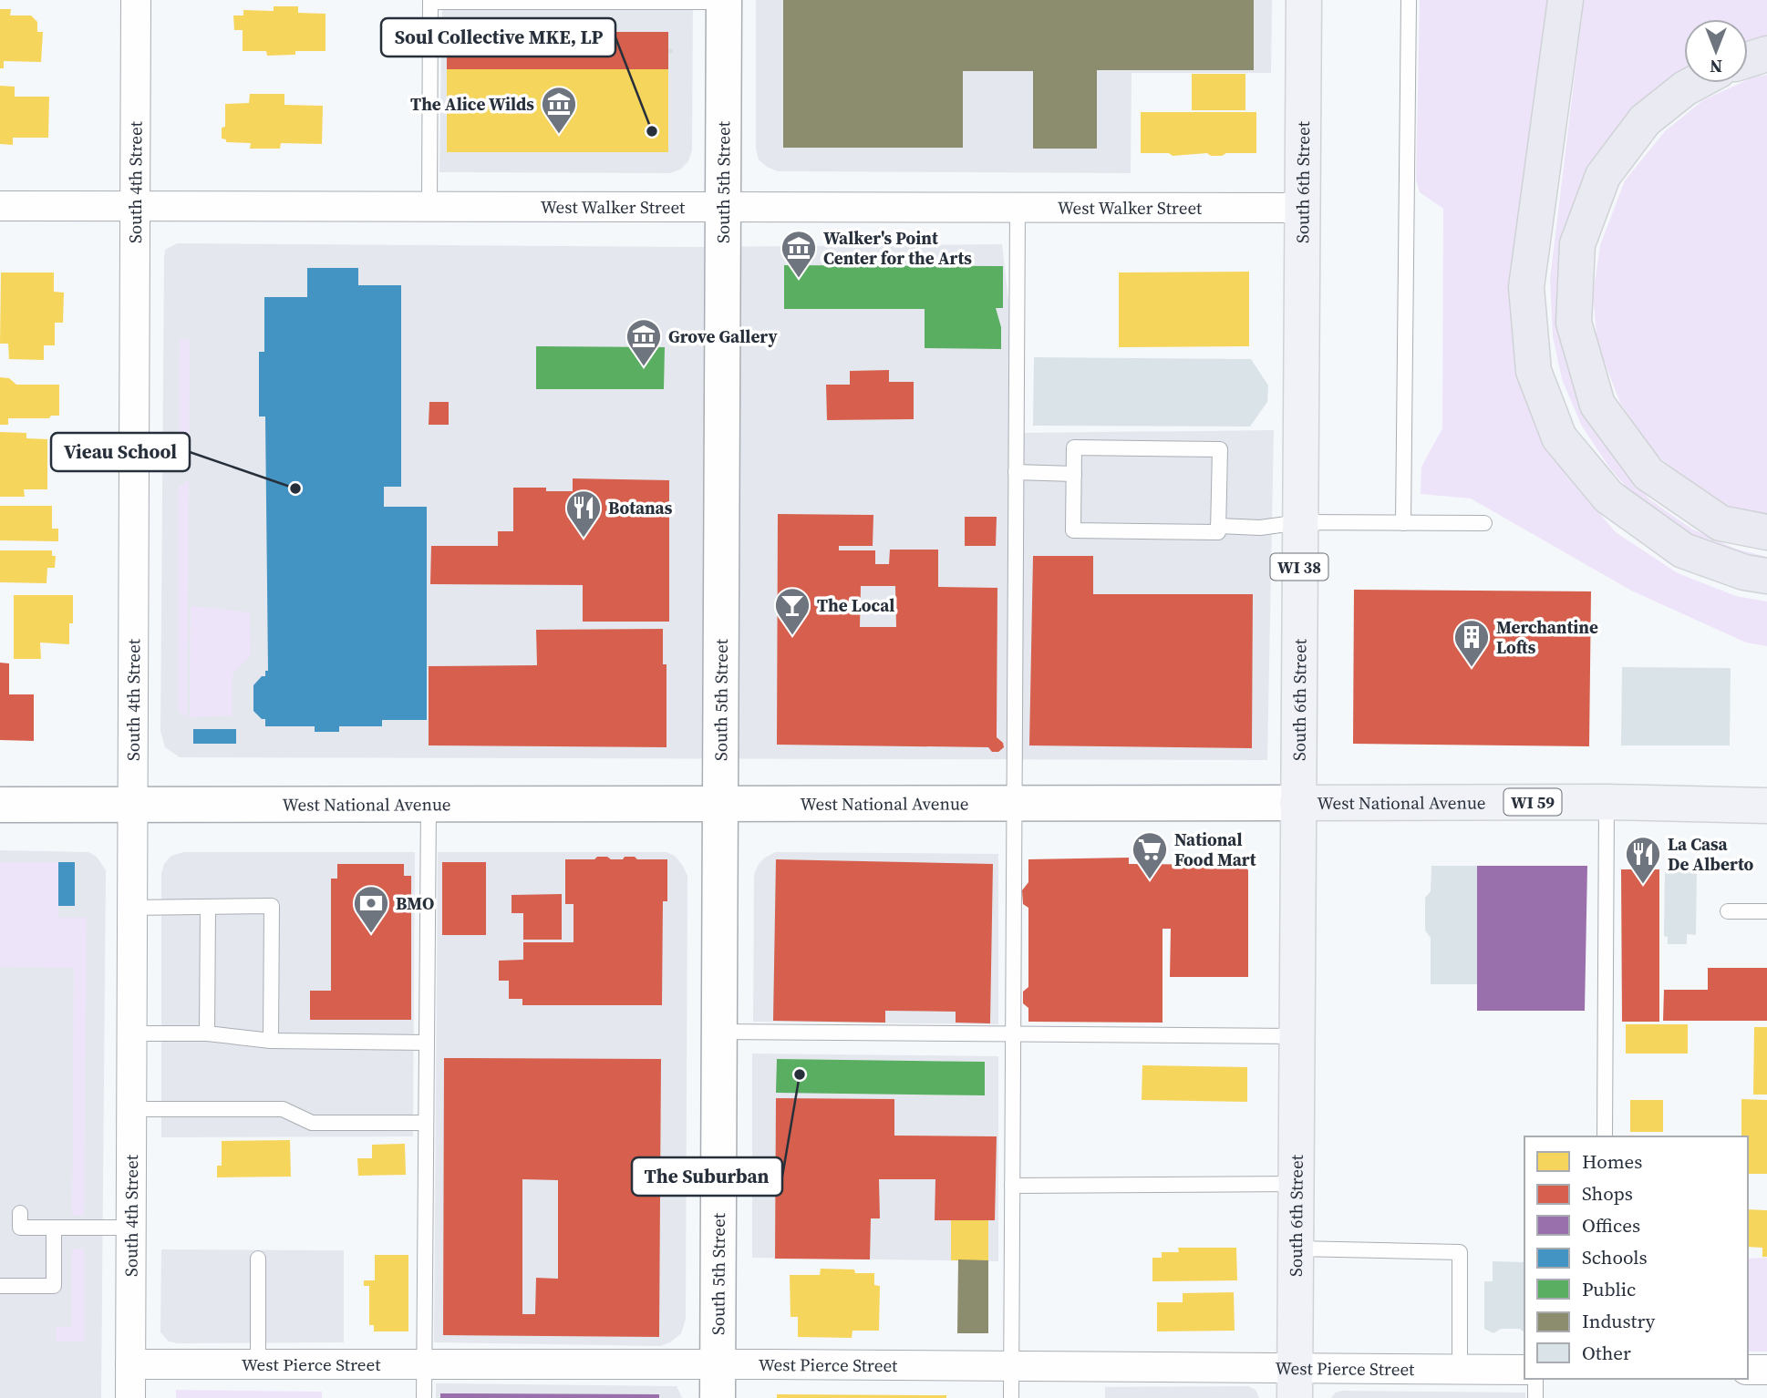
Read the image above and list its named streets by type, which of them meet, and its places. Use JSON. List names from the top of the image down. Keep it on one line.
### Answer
{"streets":{"main road":["South 6th Street","WI 38","WI 59","West National Avenue"],"street":["South 4th Street","South 5th Street","West Walker Street","West Pierce Street"]},"crossings":[["South 4th Street","West Walker Street"],["South 4th Street","West National Avenue"],["South 4th Street","West Pierce Street"],["South 5th Street","West Walker Street"],["South 5th Street","West National Avenue"],["South 5th Street","West Pierce Street"],["South 6th Street","West Walker Street"],["South 6th Street","West National Avenue"],["South 6th Street","West Pierce Street"]],"places":{"other":["Soul Collective MKE, LP","Vieau School","The Suburban"],"museum":["The Alice Wilds","Walker's Point Center for the Arts","Grove Gallery"],"restaurant":["Botanas","La Casa De Alberto"],"bar":["The Local"],"building":["Merchantine Lofts"],"supermarket":["National Food Mart"],"bank":["BMO"]},"legend":["Homes","Shops","Offices","Schools","Public","Industry","Other"],"north":"bottom"}
